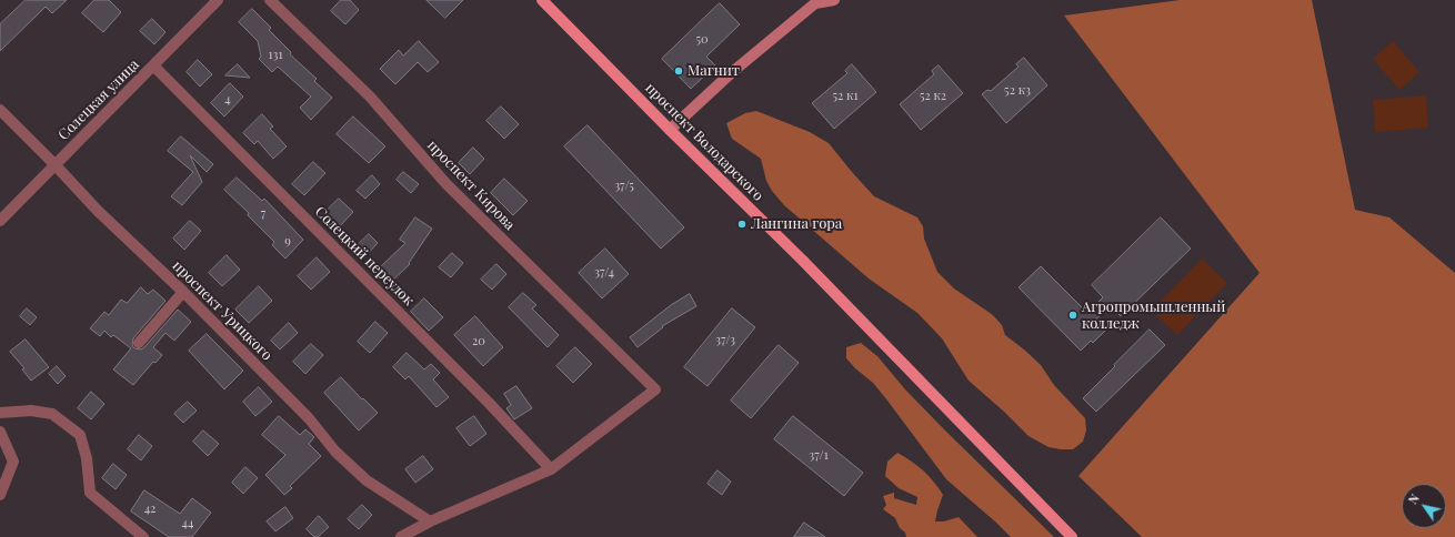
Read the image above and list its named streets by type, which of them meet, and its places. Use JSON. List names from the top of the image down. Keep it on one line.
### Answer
{"streets":{"main road":["проспект Володарского"],"street":["Солецкая улица","проспект Кирова","Солецкий переулок","проспект Урицкого"]},"crossings":[["Солецкая улица","Солецкий переулок"],["Солецкая улица","проспект Урицкого"],["проспект Кирова","Солецкий переулок"]],"places":["Магнит","Лангина гора","Агропромышленный колледж"],"house_numbers":["50","131","52 к3","52 к1","52 к2","4","37/5","7","9","37/4","37/3","20","37/1","42","44"],"north":"top left"}
